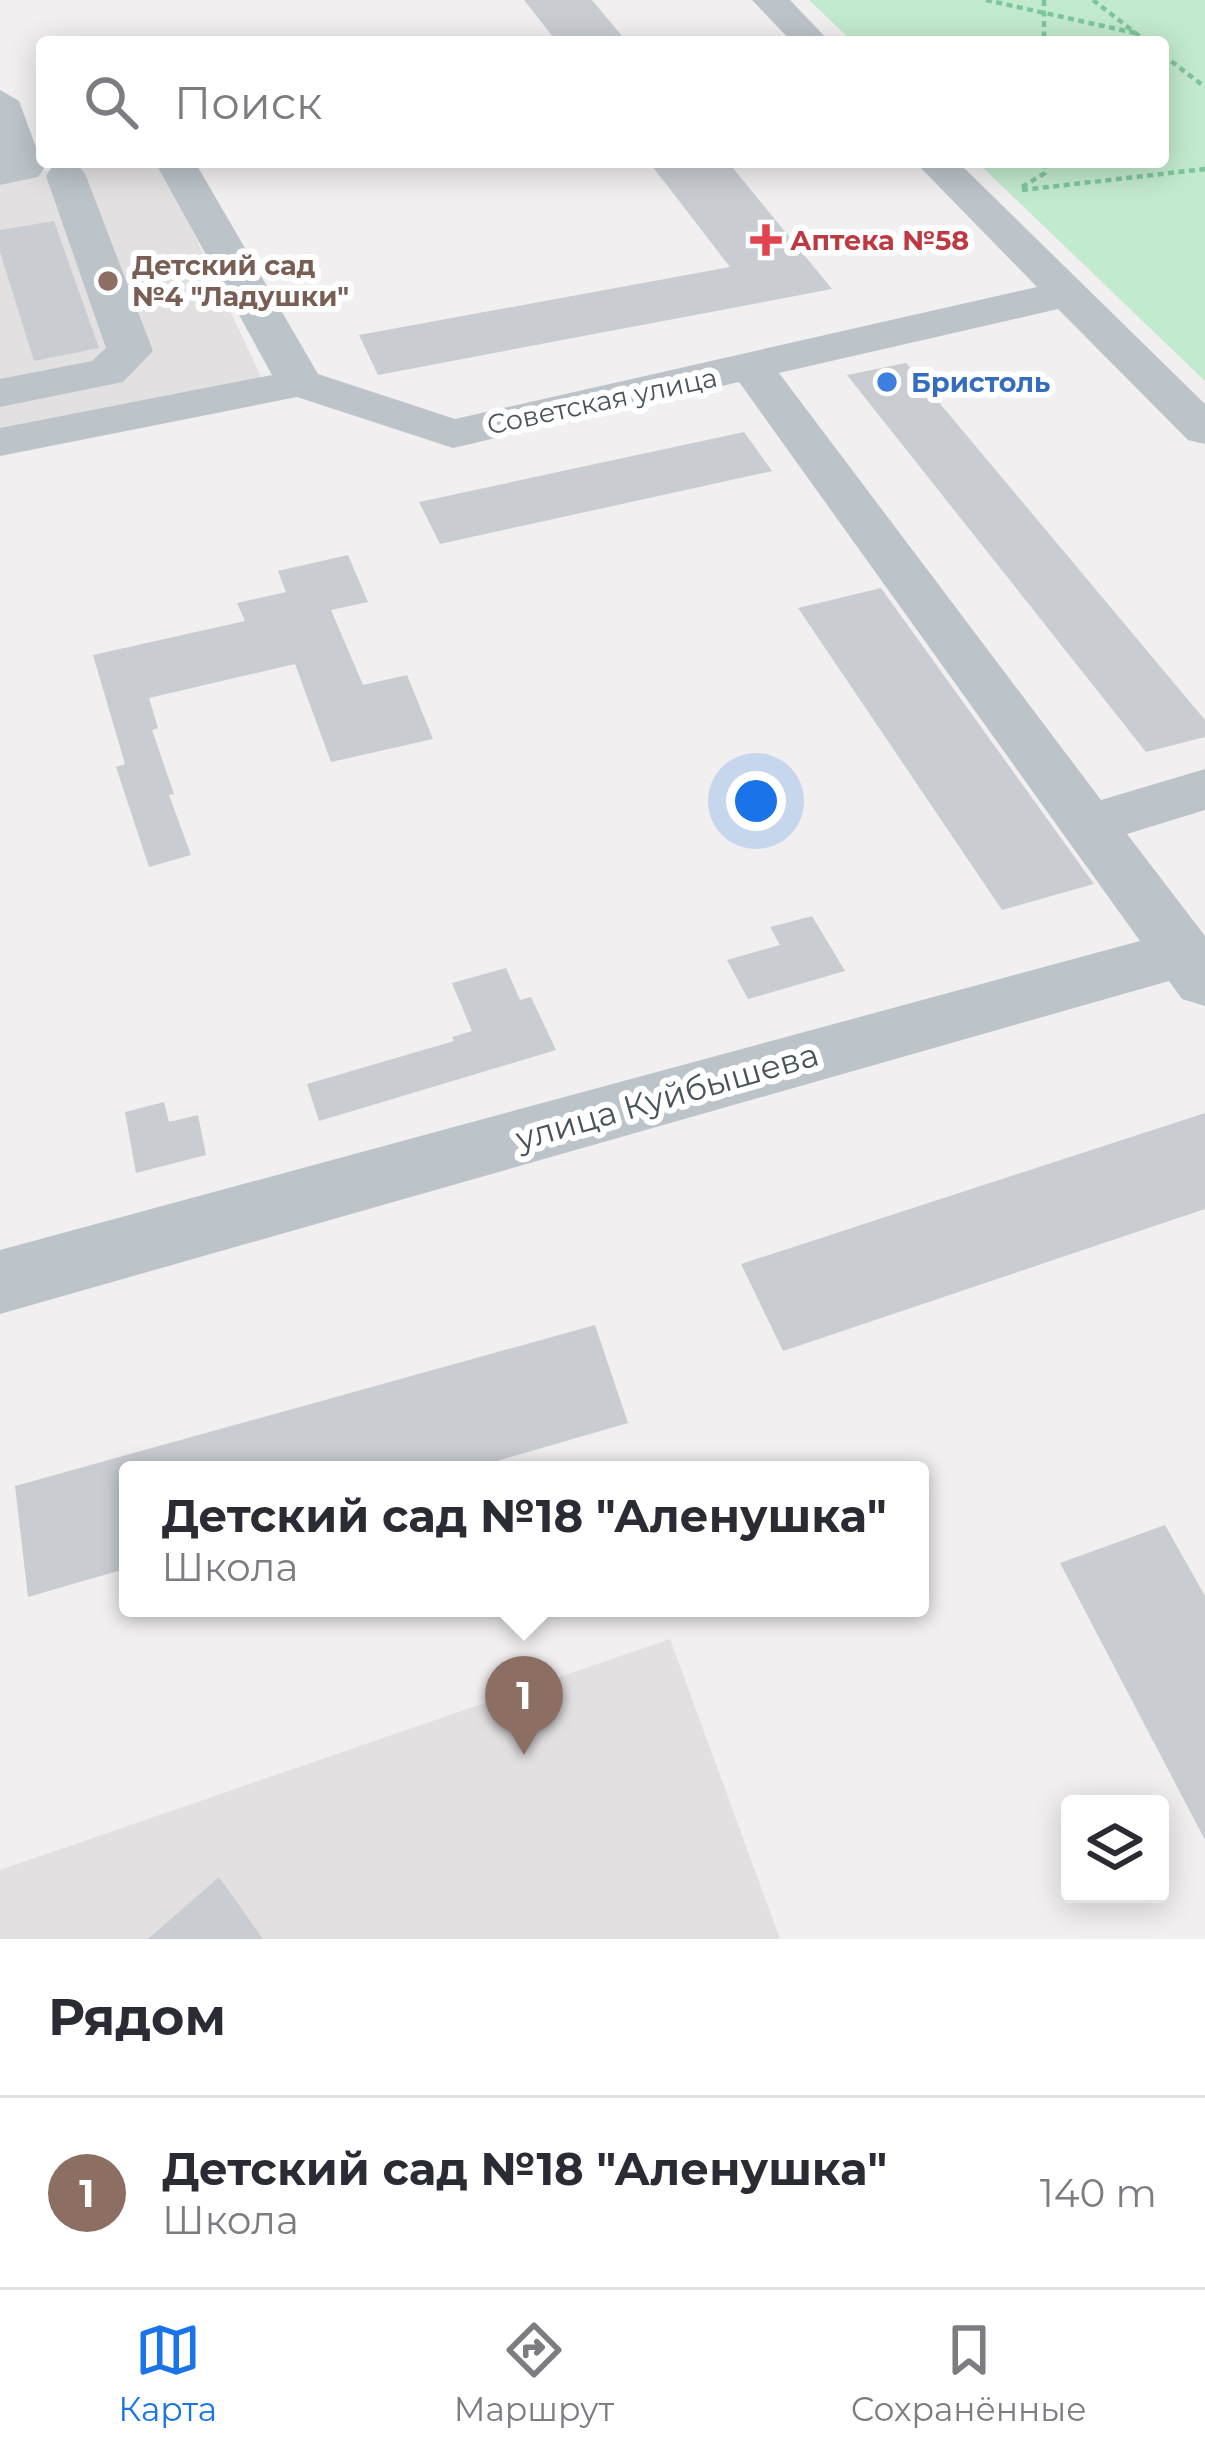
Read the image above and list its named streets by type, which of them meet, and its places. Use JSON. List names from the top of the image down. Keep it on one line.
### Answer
{"streets":{"street":["Советская улица","улица Куйбышева"]},"crossings":[["Советская улица","улица Куйбышева"]],"places":{"health":["Аптека №58"],"other":["Детский сад №4 \"Ладушки\"","Бристоль"]},"page":{"search":"Поиск","popup":["Детский сад №18 \"Аленушка\"","Школа"],"pins":"1","heading":"Рядом","list":[{"mark":"1","name":"Детский сад №18 \"Аленушка\"","note":"Школа","value":"140 m"}],"nav":["Карта","Маршрут","Сохранённые"]}}
